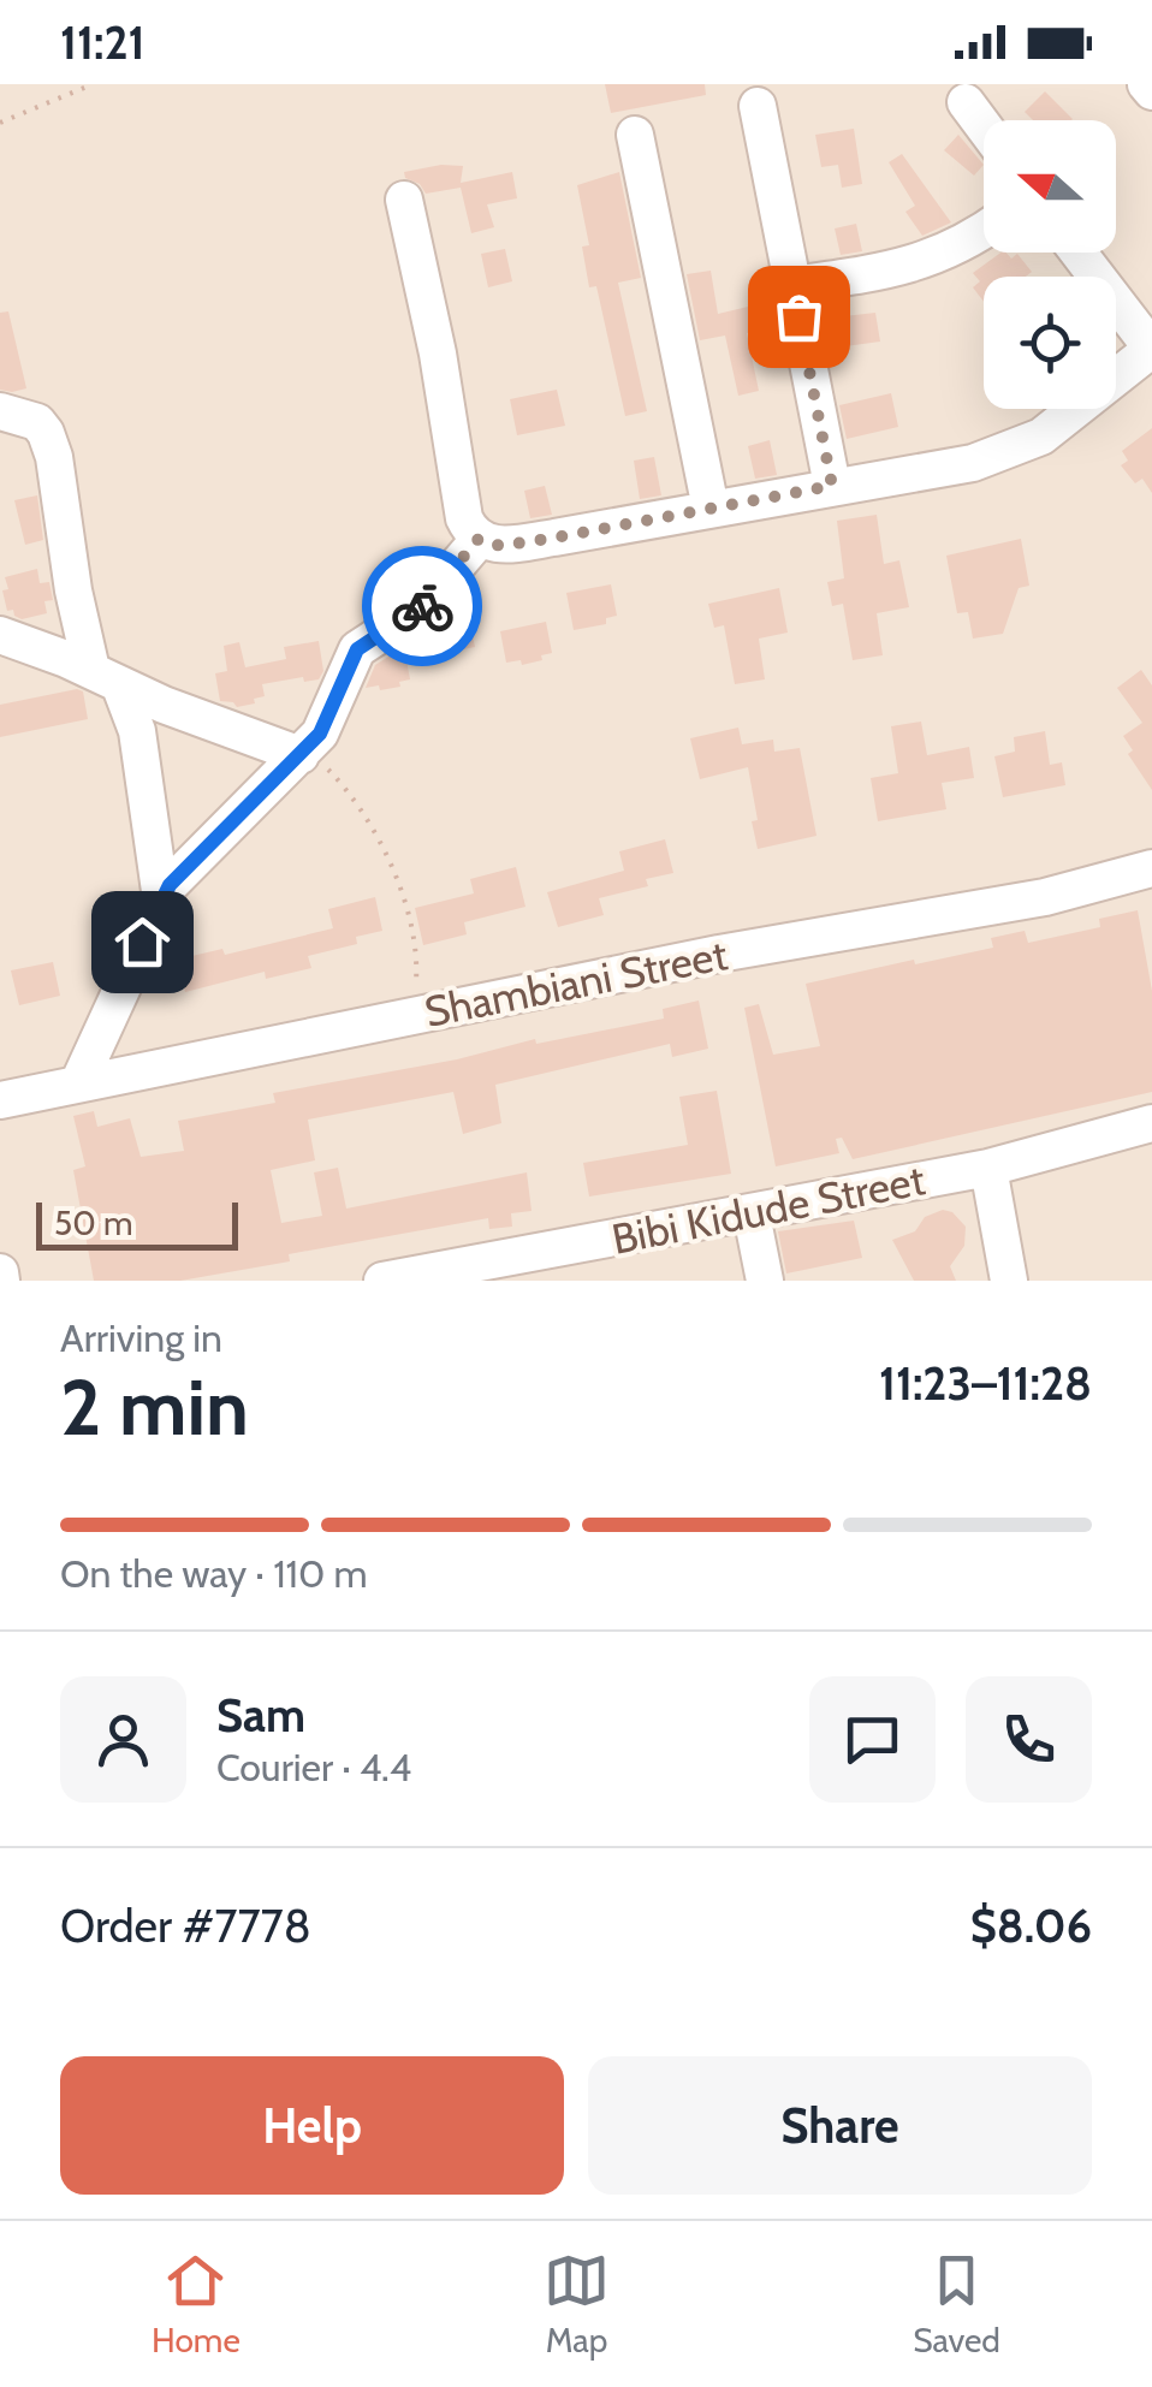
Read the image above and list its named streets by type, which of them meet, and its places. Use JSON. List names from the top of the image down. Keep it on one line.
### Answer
{"streets":{"street":["Shambiani Street","Bibi Kidude Street"]},"scale_bar":"50 m","north":"left","page":{"status":"11:21","scale":"50 m","heading":["2 min","Arriving in","11:23–11:28"],"panel":["Sam","Courier · 4.4","Order #7778","$8.06"],"bar":"On the way · 110 m","buttons":["Help","Share"],"tabs":["Home","Map","Saved"]}}
